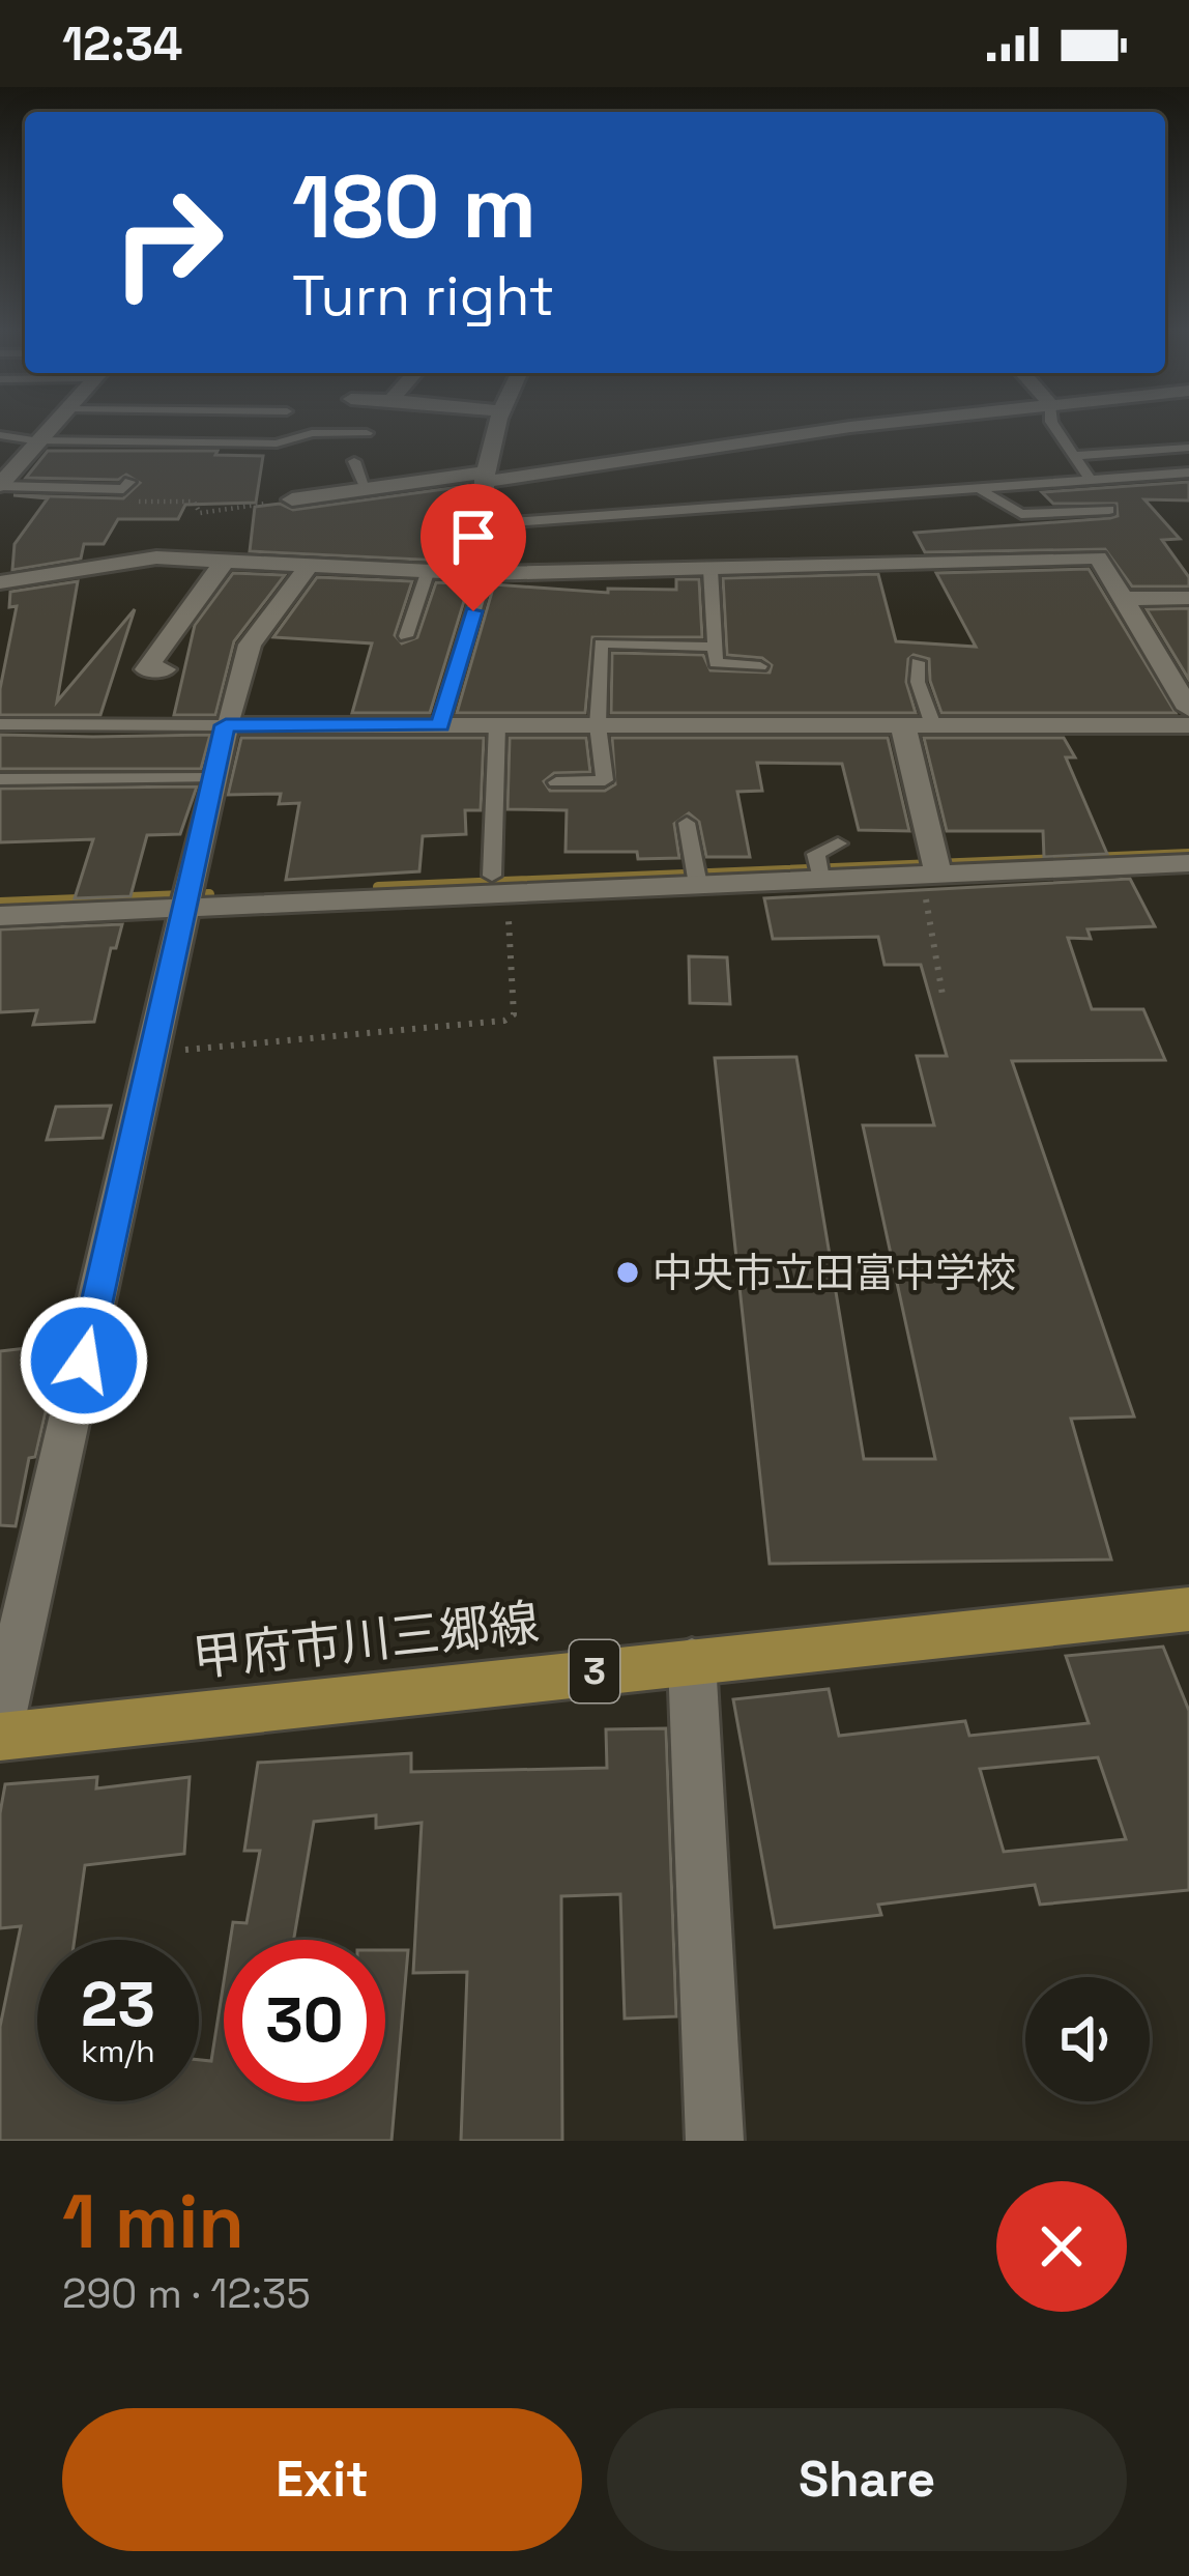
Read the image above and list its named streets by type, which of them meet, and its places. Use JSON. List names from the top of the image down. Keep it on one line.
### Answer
{"streets":{"main road":["甲府市川三郷線","3"]},"places":["中央市立田富中学校"],"page":{"status":"12:34","turn":["180 m","Turn right"],"speed":"23 km/h","limit":"30","heading":["1 min","290 m · 12:35"],"buttons":["Exit","Share"]}}
